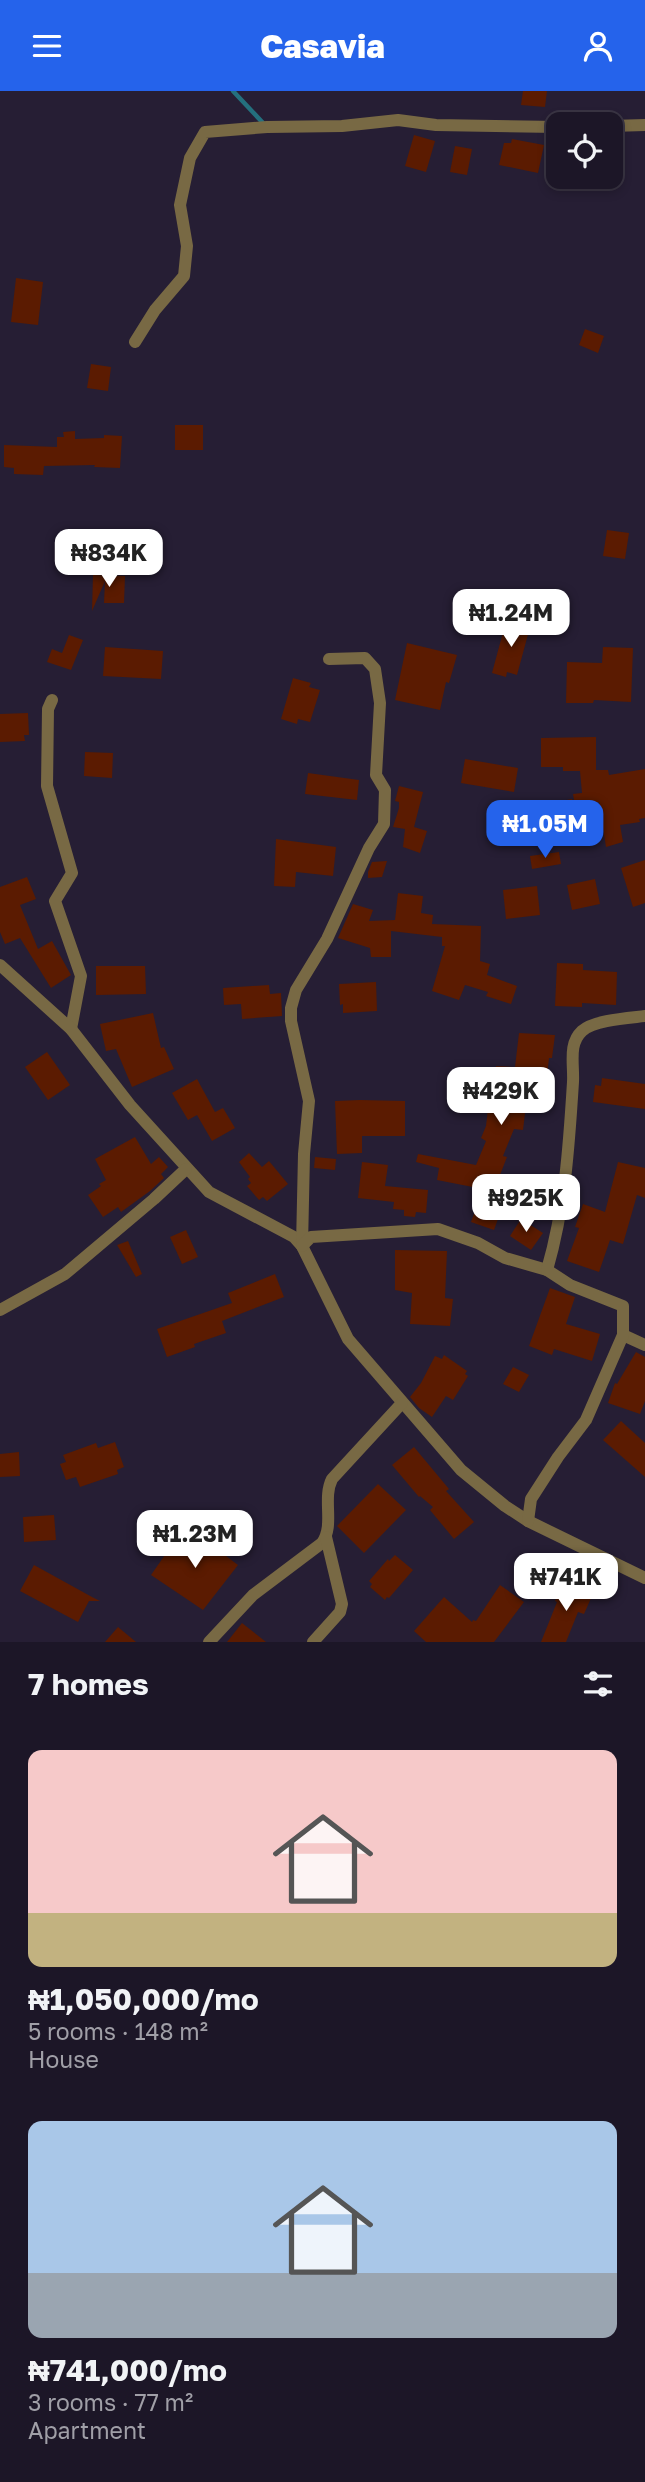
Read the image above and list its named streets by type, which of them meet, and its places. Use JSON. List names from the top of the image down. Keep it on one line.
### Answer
{"page":{"header":"Casavia","price":["₦834K","₦1.24M","₦1.05M","₦429K","₦925K","₦1.23M","₦741K"],"heading":"7 homes","list":[{"name":"₦1,050,000/mo","note":"5 rooms · 148 m² · House"},{"name":"₦741,000/mo","note":"3 rooms · 77 m² · Apartment"}]}}
